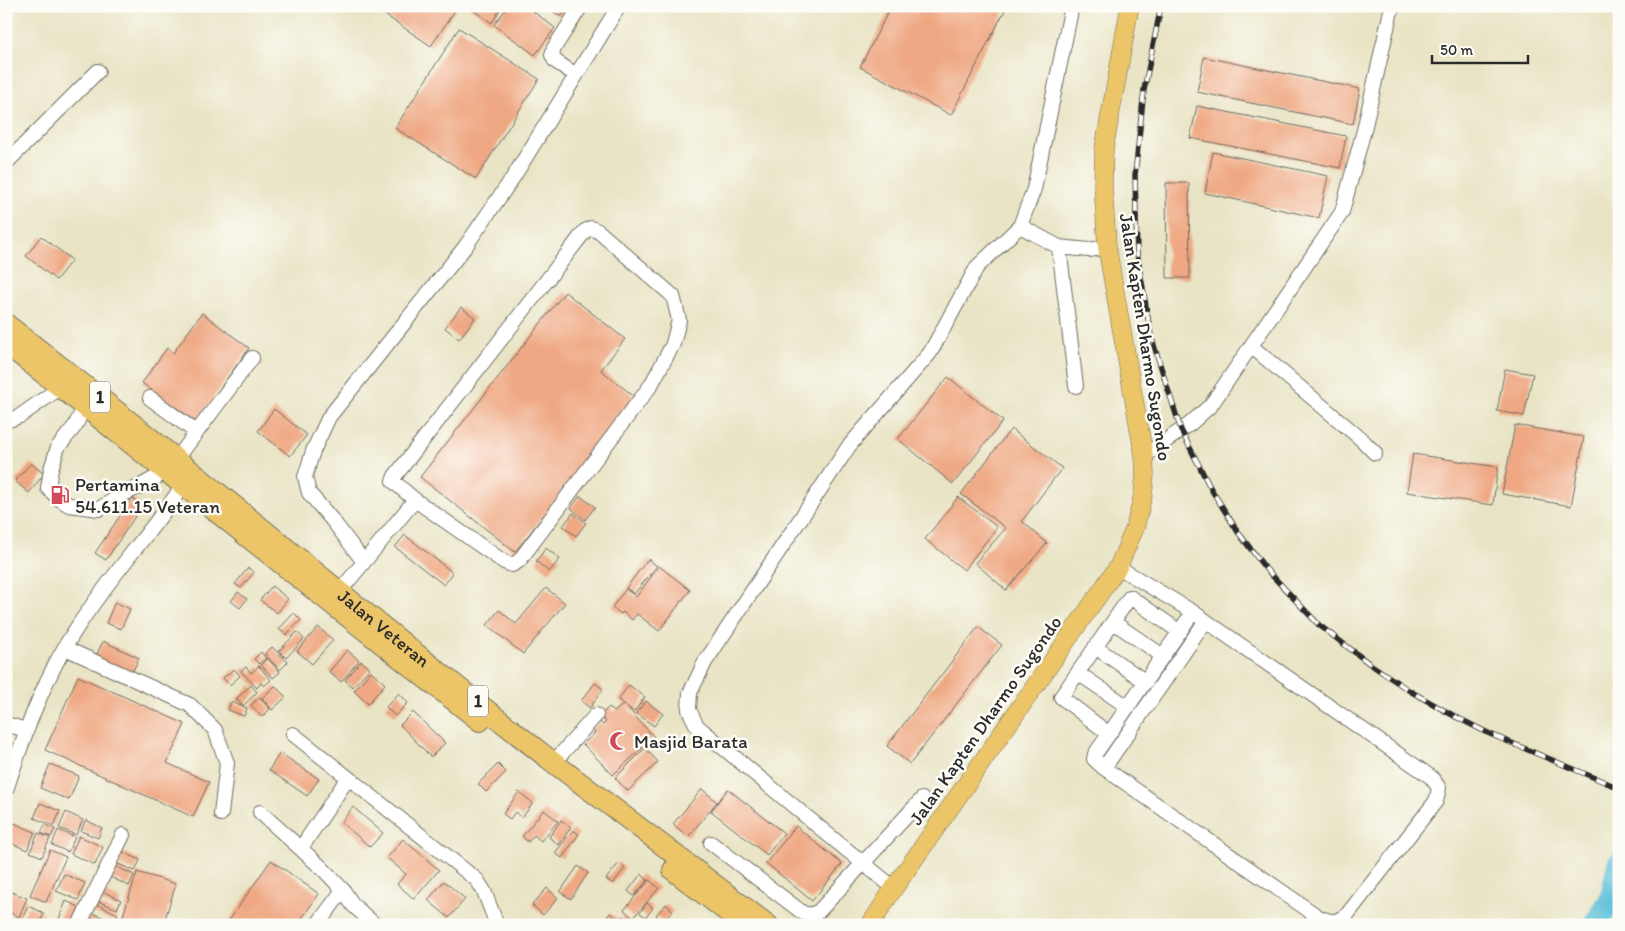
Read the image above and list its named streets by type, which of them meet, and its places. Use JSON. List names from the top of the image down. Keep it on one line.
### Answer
{"streets":{"highway":["1","Jalan Veteran"],"main road":["Jalan Kapten Dharmo Sugondo"]},"places":{"fuel station":["Pertamina 54.611.15 Veteran"],"mosque":["Masjid Barata"]},"scale_bar":"50 m"}
